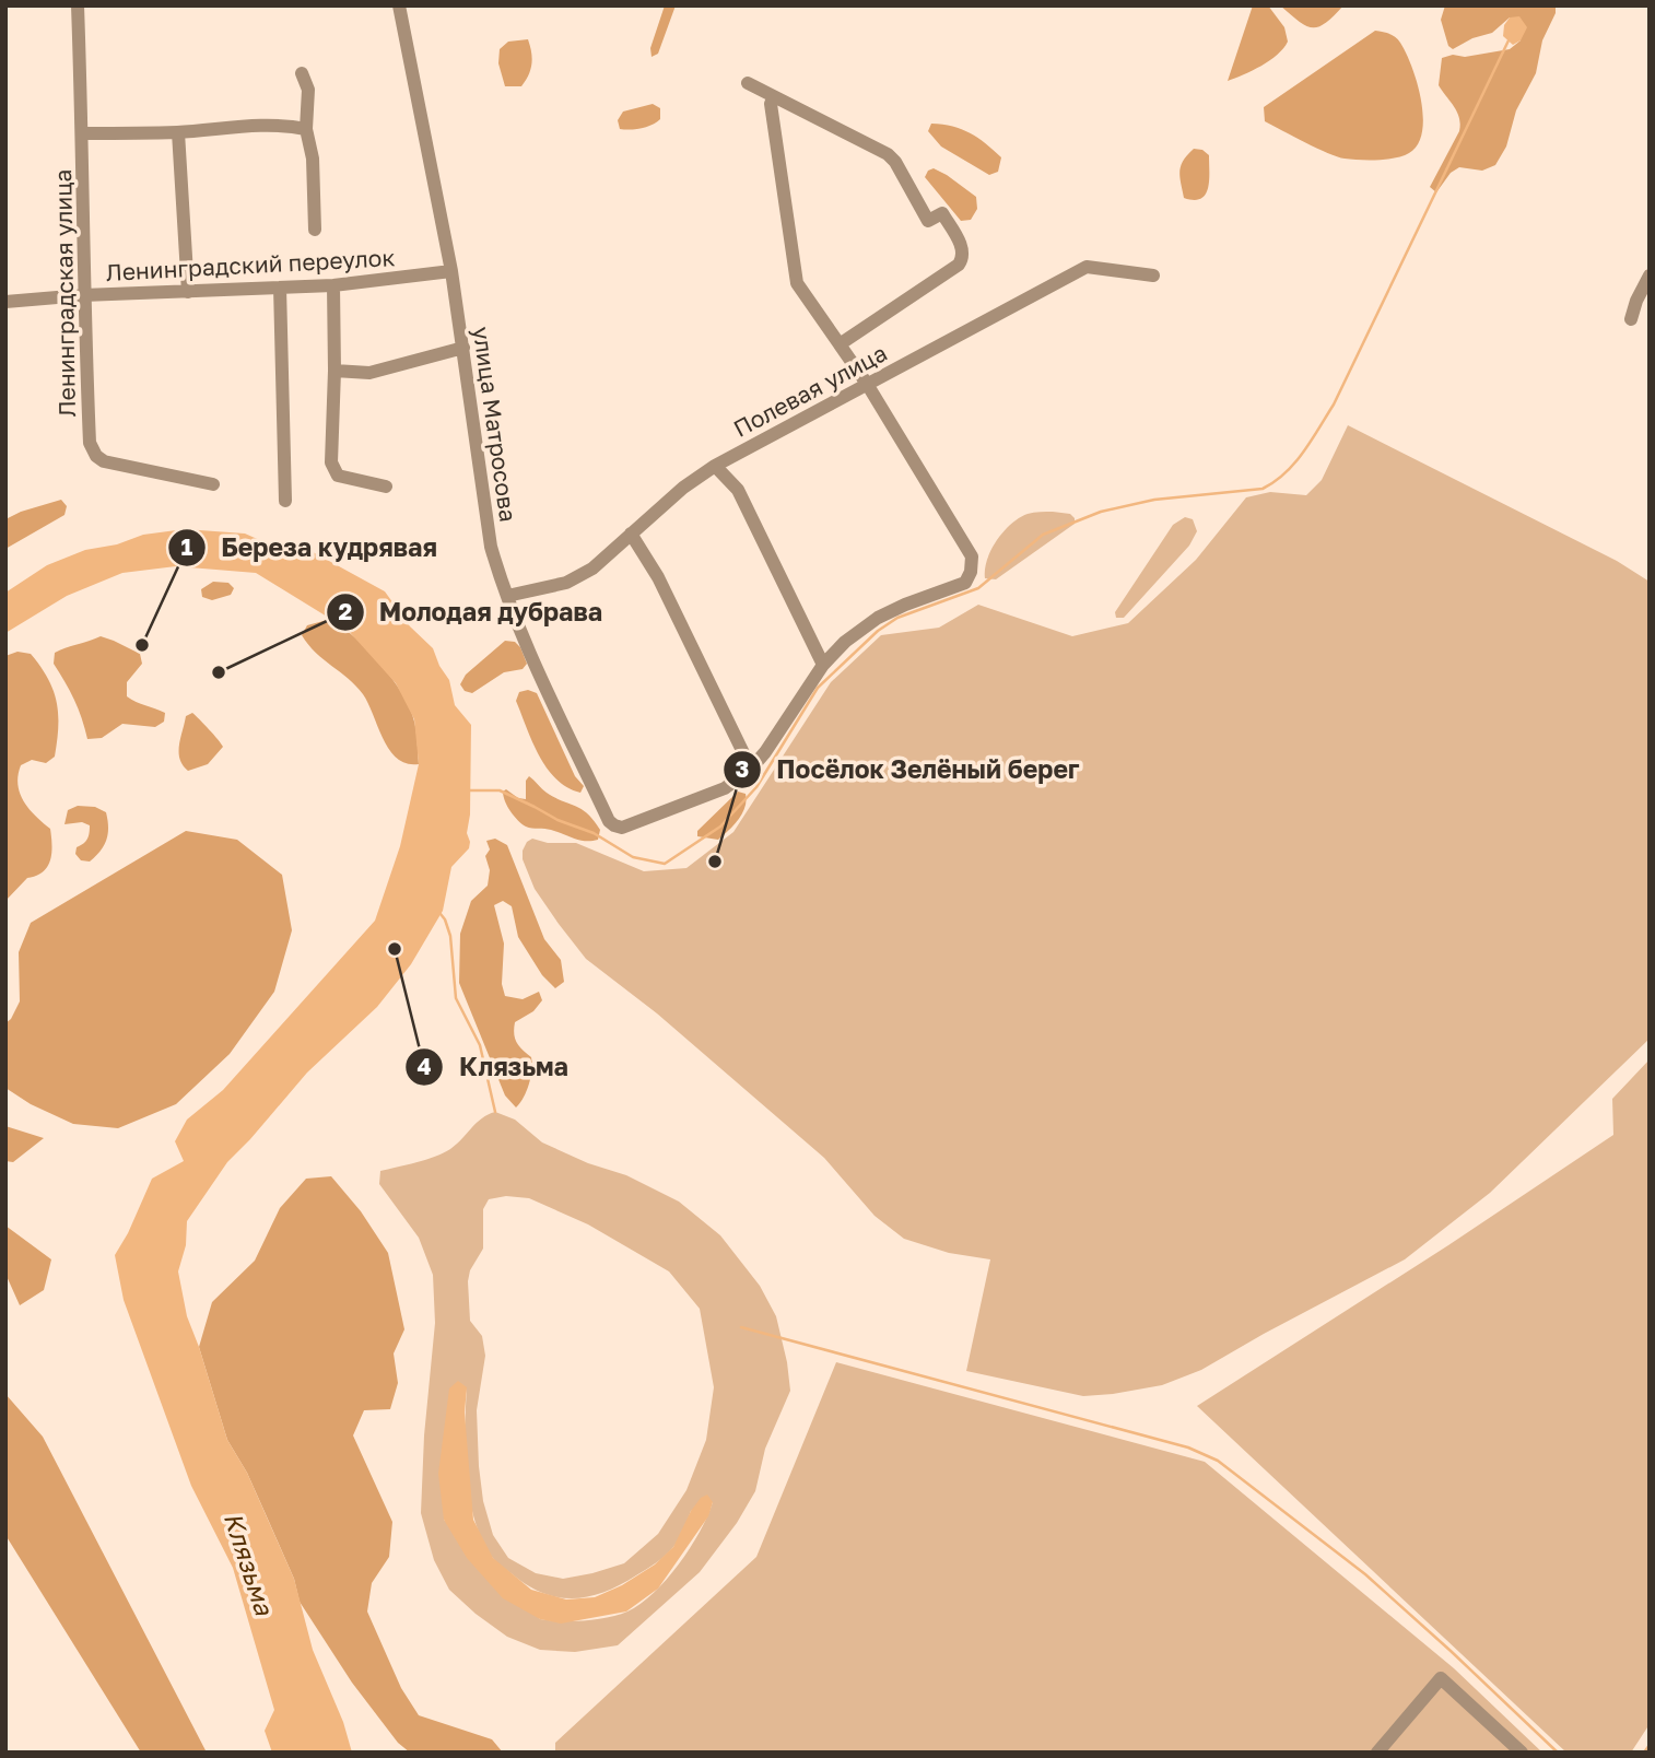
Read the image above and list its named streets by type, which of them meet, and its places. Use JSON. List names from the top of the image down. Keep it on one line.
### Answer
{"streets":{"street":["Ленинградский переулок","Ленинградская улица","Полевая улица","улица Матросова"]},"crossings":[["Ленинградский переулок","Ленинградская улица"],["Ленинградский переулок","улица Матросова"],["Полевая улица","улица Матросова"]],"water":["Клязьма"],"places":["Береза кудрявая","Молодая дубрава","Посёлок Зелёный берег","Клязьма"]}
